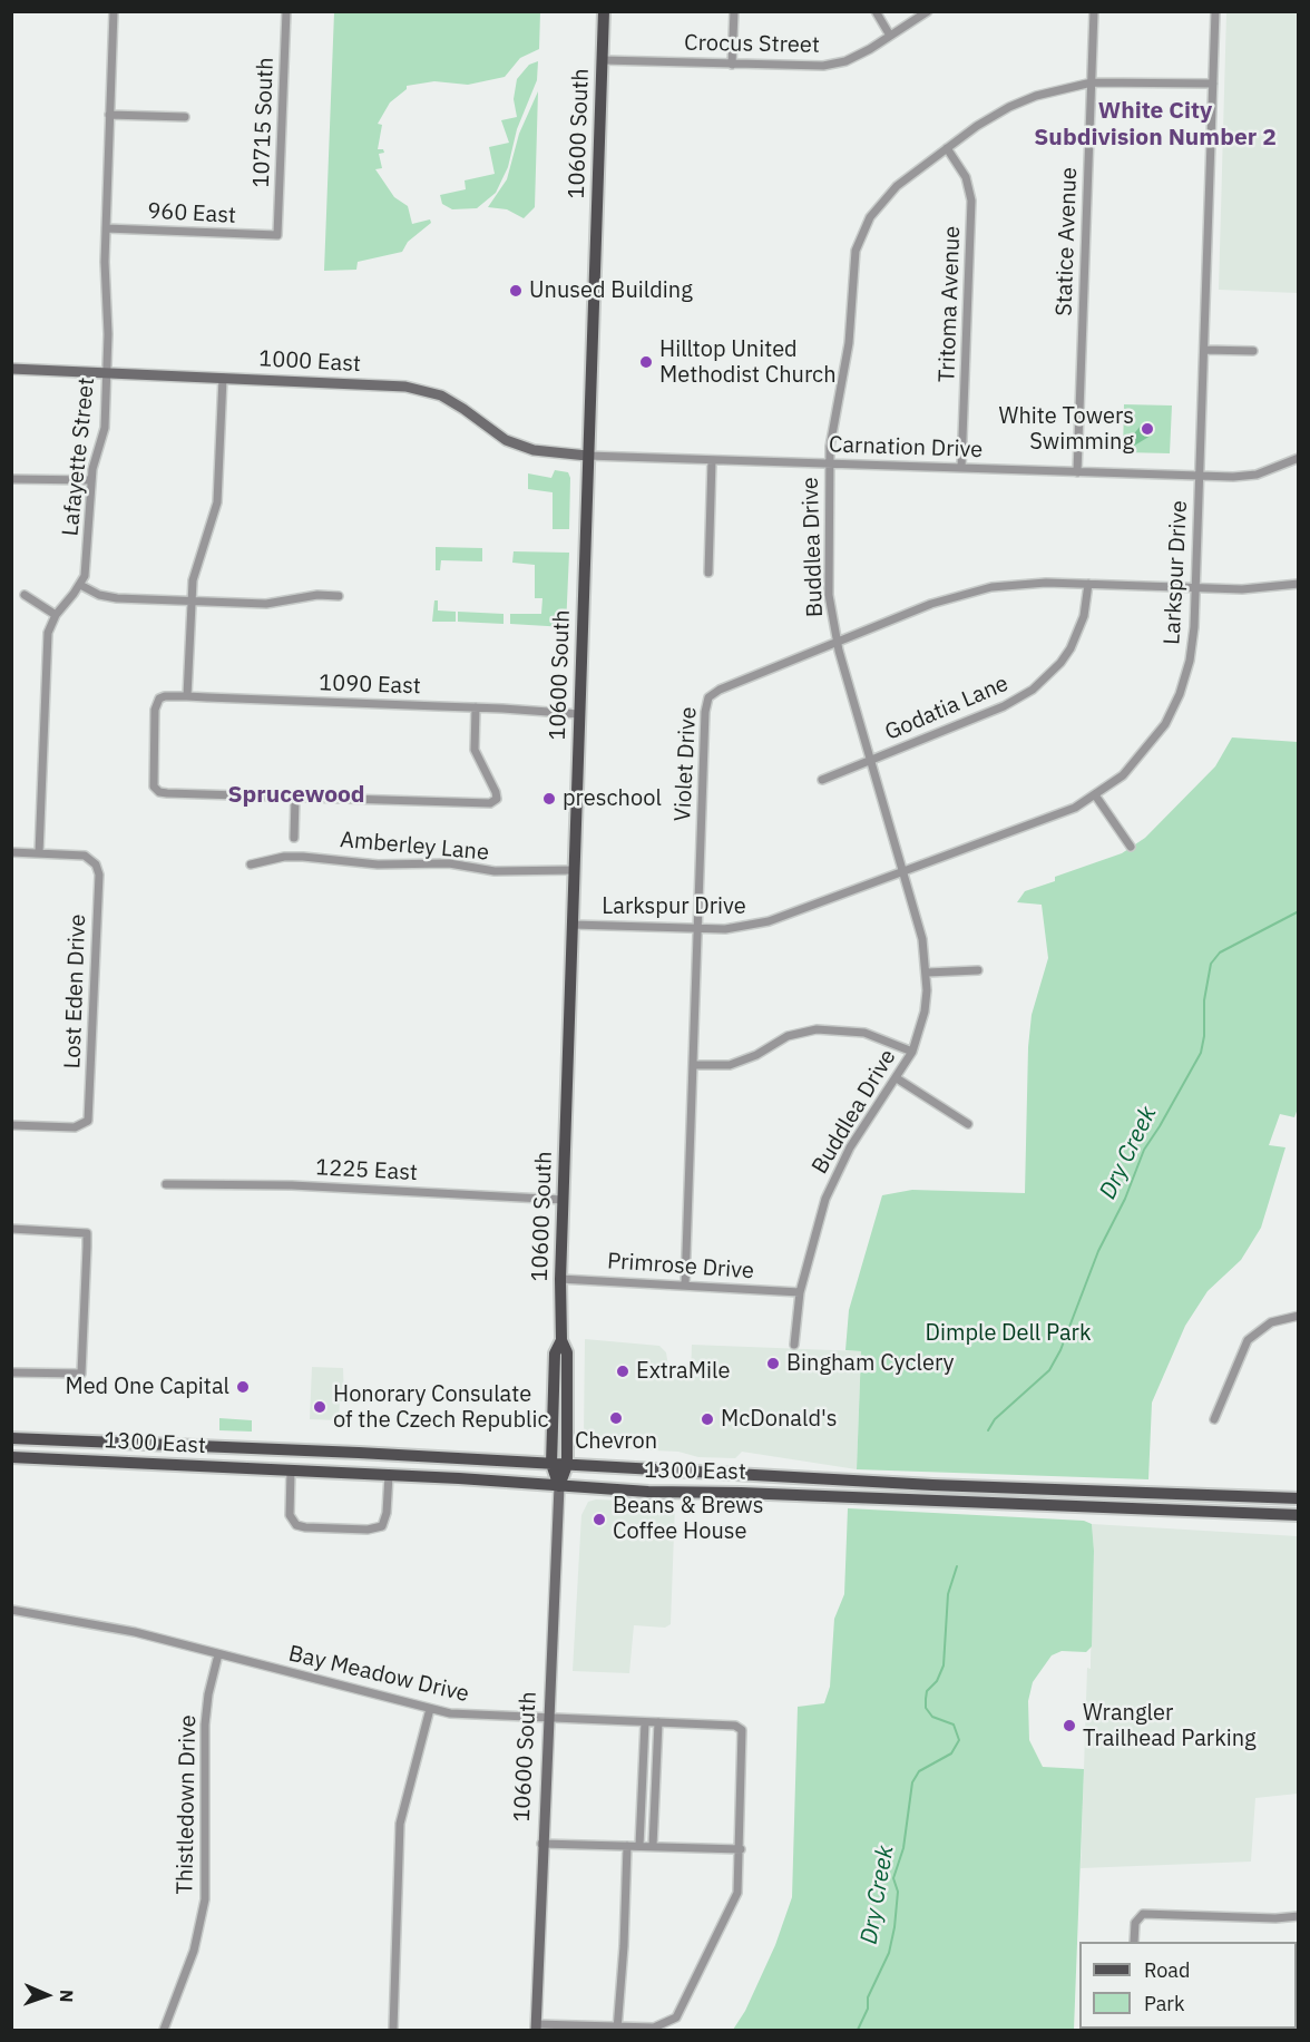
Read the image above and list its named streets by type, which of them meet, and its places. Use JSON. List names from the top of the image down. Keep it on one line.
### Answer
{"streets":{"main road":["10600 South","1300 East"],"street":["Crocus Street","10715 South","960 East","Statice Avenue","Tritoma Avenue","1000 East","Carnation Drive","Lafayette Street","Buddlea Drive","Larkspur Drive","1090 East","Godatia Lane","Violet Drive","Amberley Lane","Lost Eden Drive","1225 East","Primrose Drive","Bay Meadow Drive","Thistledown Drive"]},"crossings":[["Crocus Street","10600 South"],["10715 South","960 East"],["10600 South","1000 East"],["10600 South","Carnation Drive"],["10600 South","Larkspur Drive"],["10600 South","1090 East"],["10600 South","Amberley Lane"],["10600 South","1225 East"],["10600 South","Primrose Drive"],["10600 South","1300 East"],["10600 South","Bay Meadow Drive"],["960 East","Lafayette Street"],["Statice Avenue","Carnation Drive"],["Statice Avenue","Buddlea Drive"],["Tritoma Avenue","Carnation Drive"],["Tritoma Avenue","Buddlea Drive"],["1000 East","Carnation Drive"],["1000 East","Lafayette Street"],["Carnation Drive","Buddlea Drive"],["Carnation Drive","Larkspur Drive"],["Lafayette Street","Lost Eden Drive"],["Buddlea Drive","Larkspur Drive"],["Buddlea Drive","Godatia Lane"],["Buddlea Drive","Violet Drive"],["Buddlea Drive","Primrose Drive"],["Larkspur Drive","Violet Drive"],["Godatia Lane","Violet Drive"],["Violet Drive","Primrose Drive"],["Bay Meadow Drive","Thistledown Drive"]],"districts":["White City Subdivision Number 2","Sprucewood"],"water":["Dry Creek"],"parks":["Dimple Dell Park"],"places":["Unused Building","Hilltop United Methodist Church","White Towers Swimming","preschool","Bingham Cyclery","ExtraMile","Med One Capital","Honorary Consulate of the Czech Republic","Chevron","McDonald's","Beans & Brews Coffee House","Wrangler Trailhead Parking"],"legend":["Road","Park"],"north":"right"}
